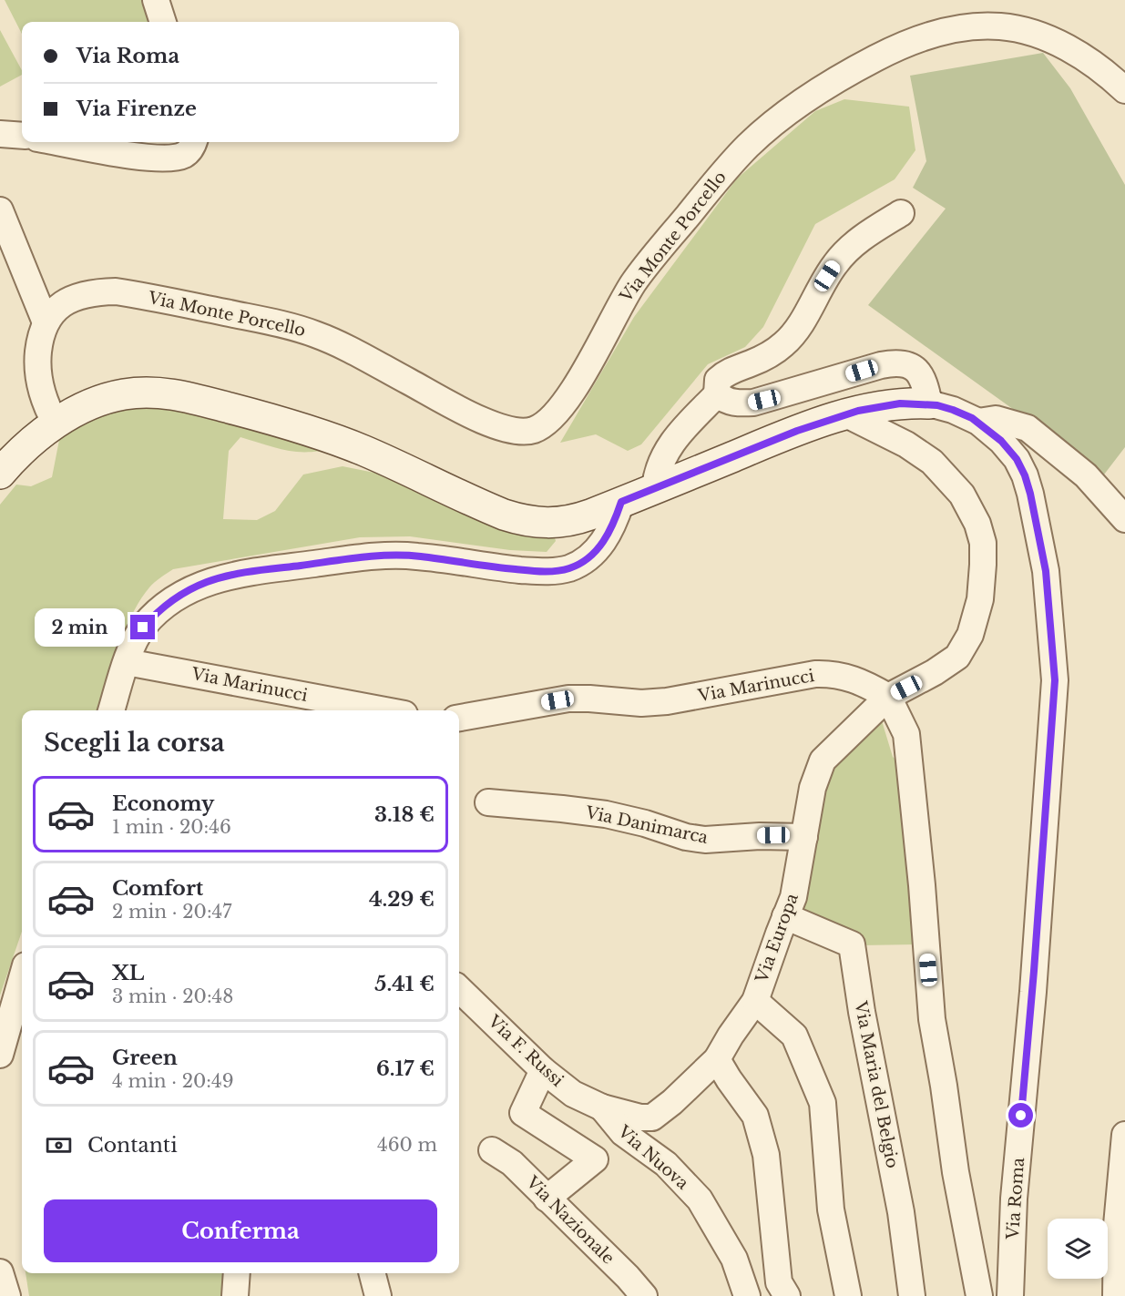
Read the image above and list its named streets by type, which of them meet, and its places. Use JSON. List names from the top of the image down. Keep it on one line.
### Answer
{"streets":{"street":["Via Monte Porcello","Via Marinucci","Via Danimarca","Via Europa","Via F. Russi","Via Maria del Belgio","Via Nuova","Via Roma","Via Nazionale"]},"crossings":[["Via Marinucci","Via Europa"],["Via Danimarca","Via Europa"],["Via Europa","Via F. Russi"],["Via Europa","Via Maria del Belgio"],["Via Europa","Via Nuova"],["Via F. Russi","Via Nuova"]],"page":{"banner":["Via Roma","Via Firenze"],"bubble":"2 min","heading":"Scegli la corsa","list":[{"name":"Economy","note":"1 min · 20:46","value":"3.18 €"},{"name":"Comfort","note":"2 min · 20:47","value":"4.29 €"},{"name":"XL","note":"3 min · 20:48","value":"5.41 €"},{"name":"Green","note":"4 min · 20:49","value":"6.17 €"}],"pay":["Contanti","460 m"],"buttons":"Conferma"}}
